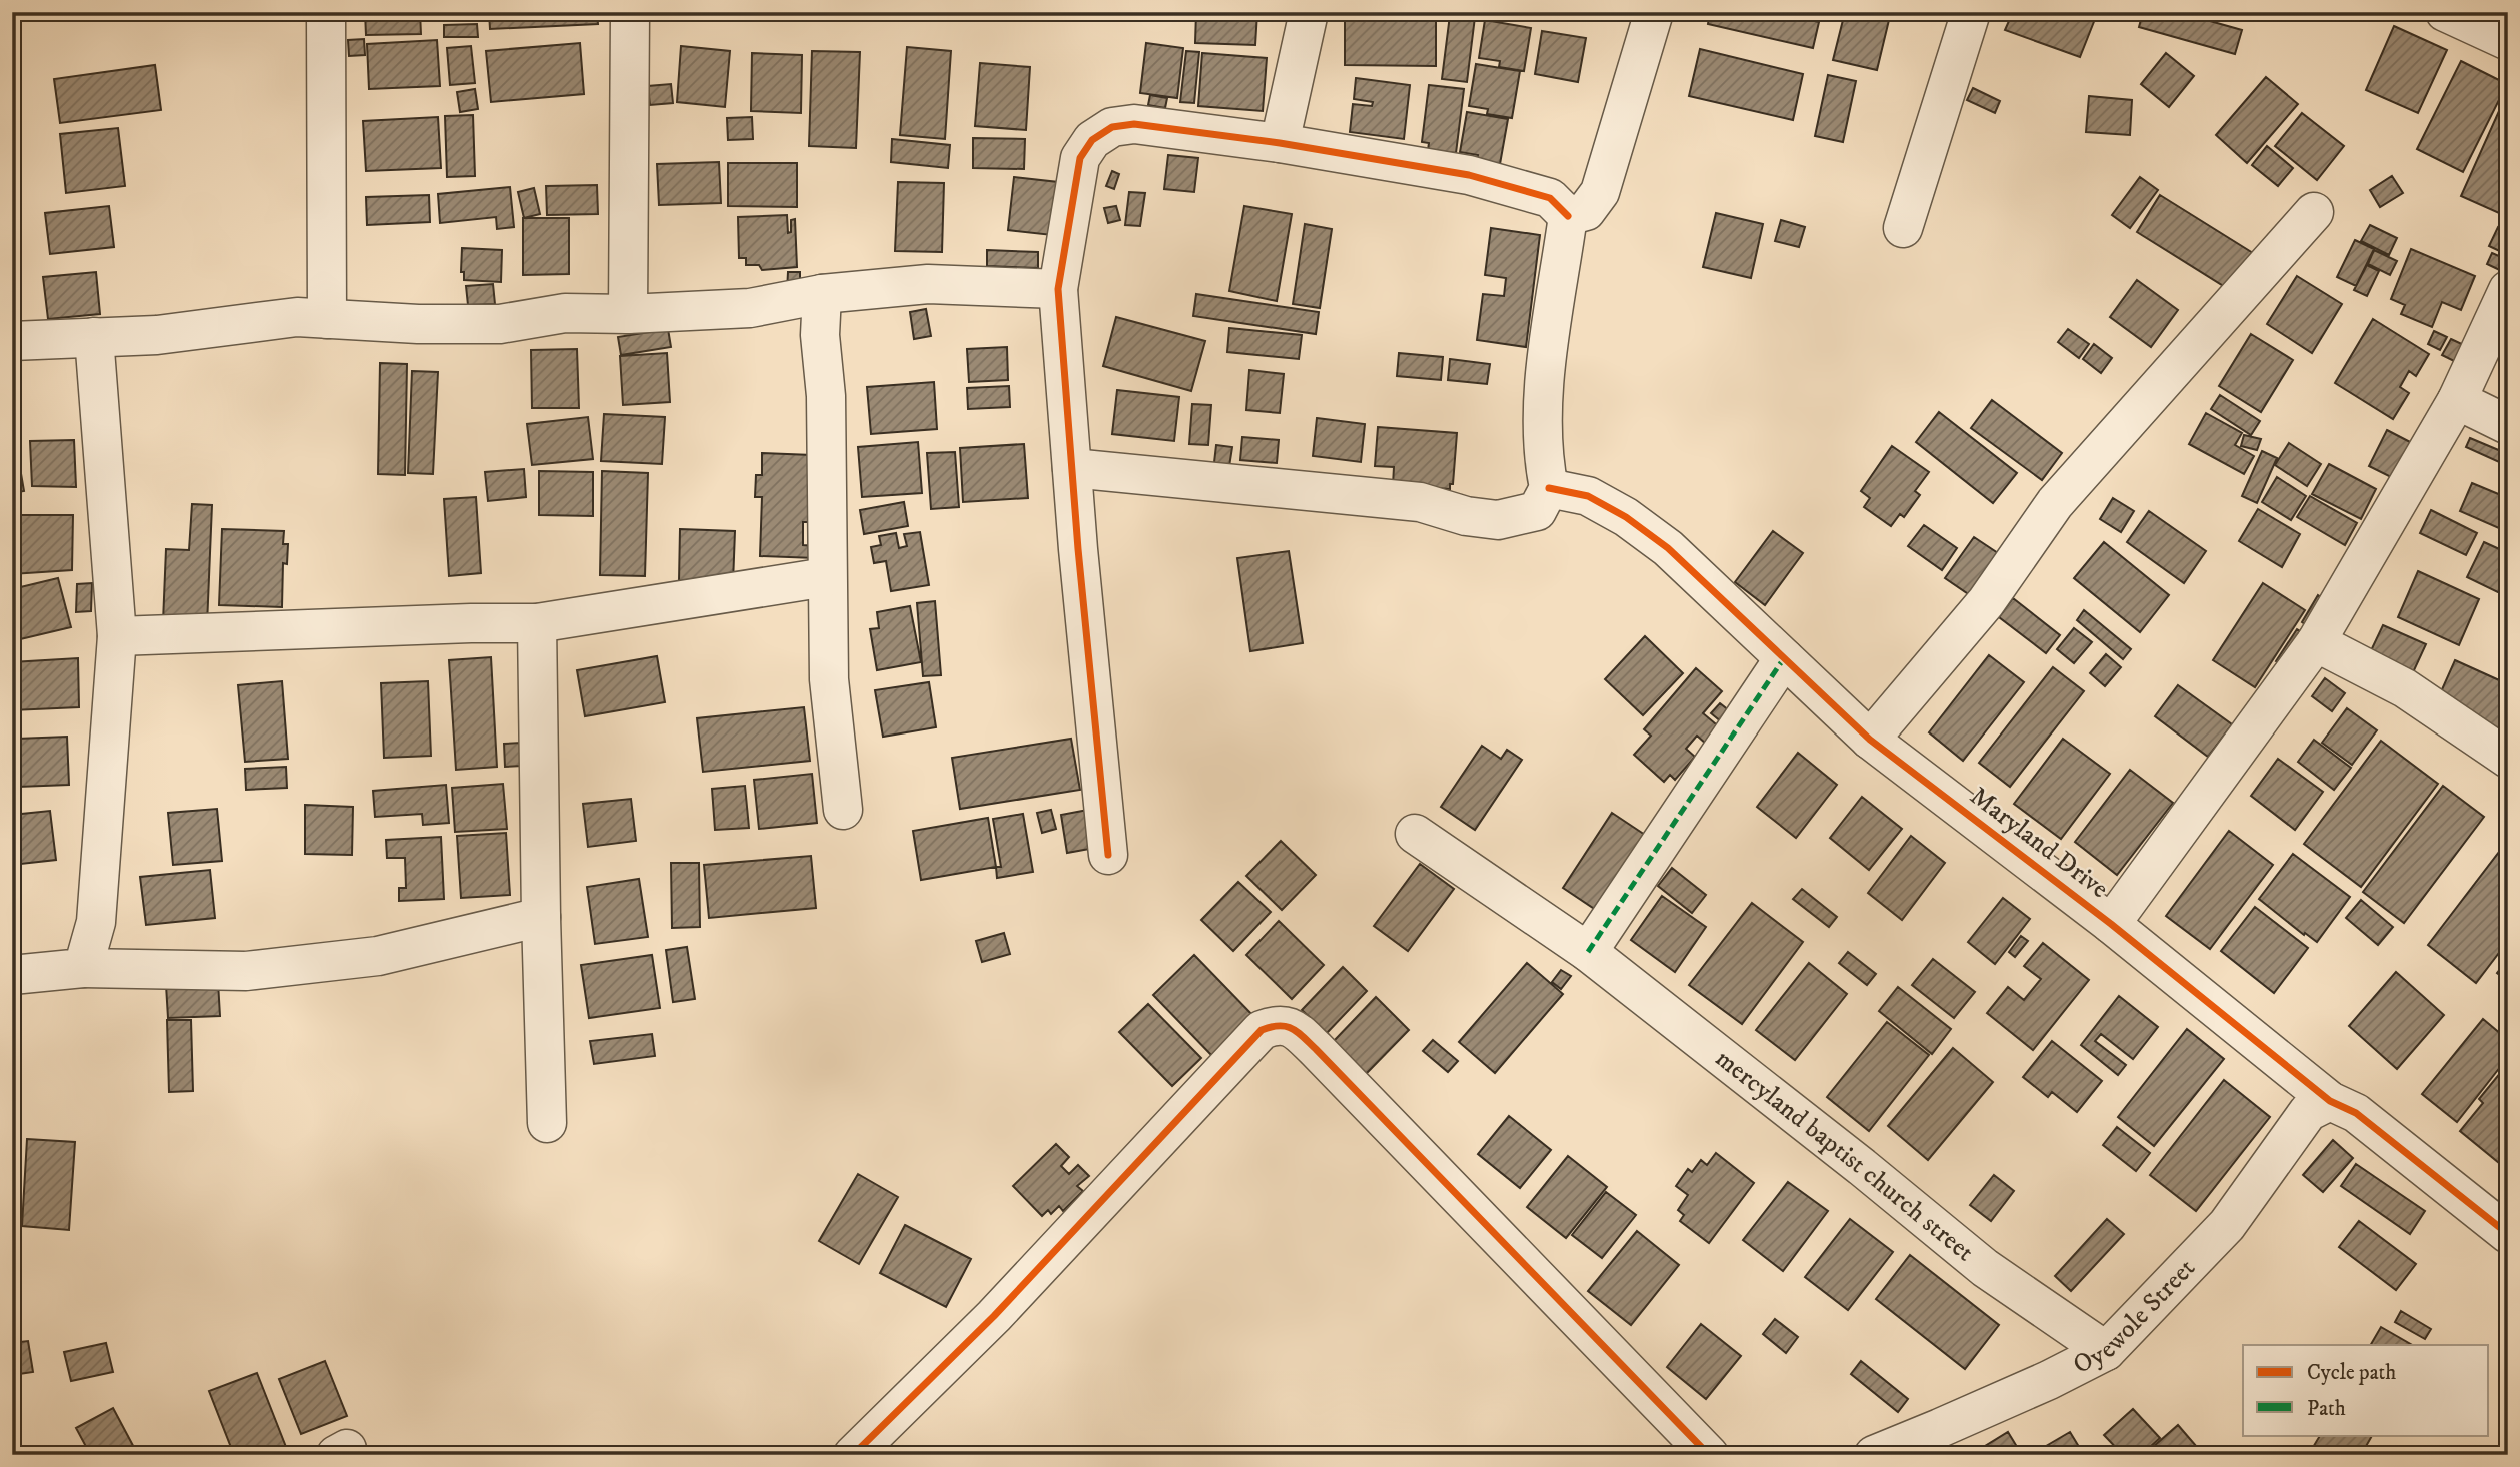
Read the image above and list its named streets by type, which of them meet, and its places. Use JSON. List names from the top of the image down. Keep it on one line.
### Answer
{"streets":{"street":["Maryland Drive","mercyland baptist church street","Oyewole Street"]},"crossings":[["Maryland Drive","Oyewole Street"],["mercyland baptist church street","Oyewole Street"]],"legend":["Cycle path","Path"]}
